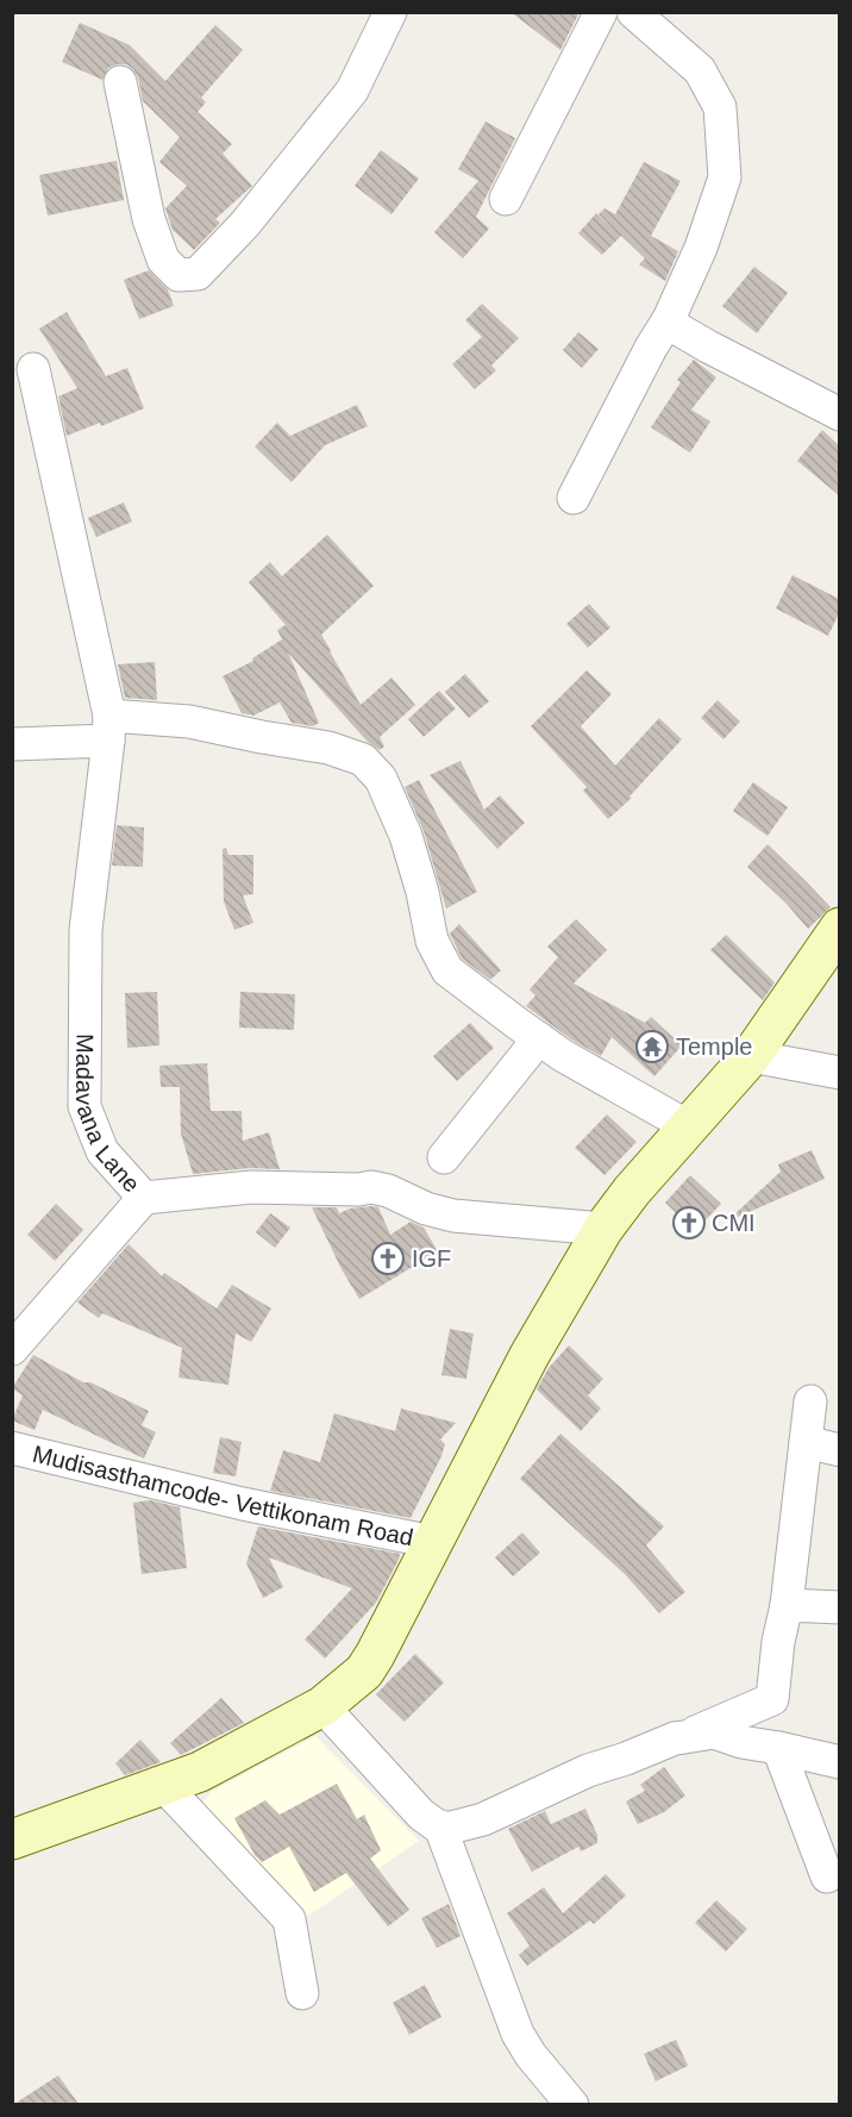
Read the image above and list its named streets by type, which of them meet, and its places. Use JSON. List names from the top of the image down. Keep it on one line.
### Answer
{"streets":{"street":["Madavana Lane","Mudisasthamcode- Vettikonam Road"]},"places":{"temple":["Temple"],"church":["CMI","IGF"]}}
